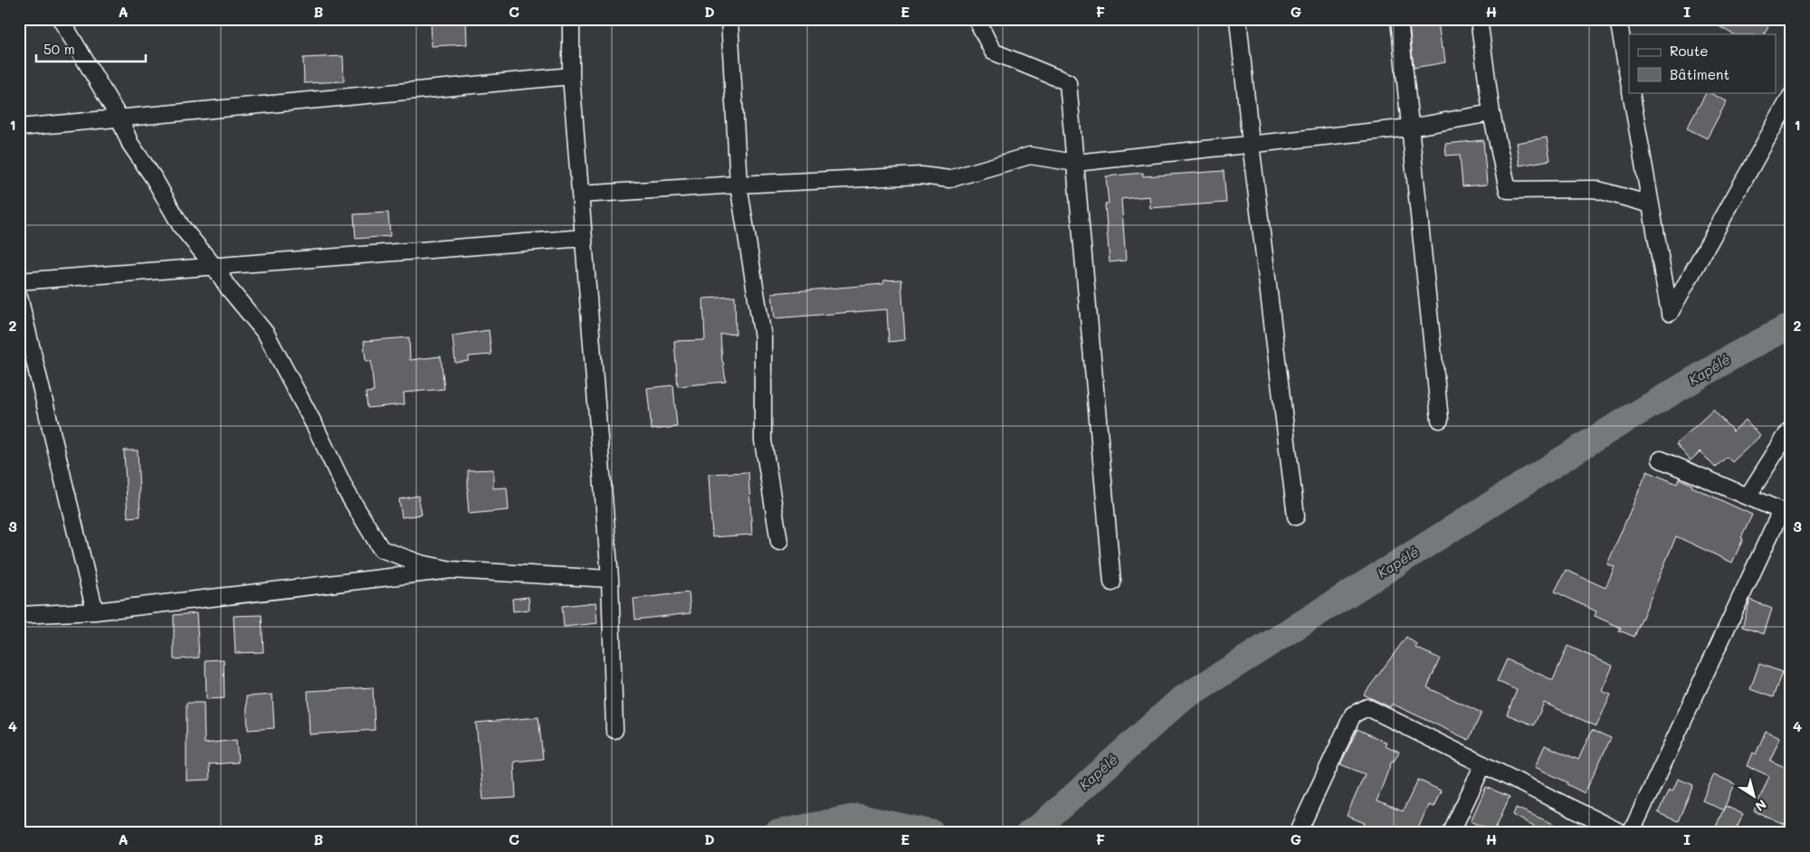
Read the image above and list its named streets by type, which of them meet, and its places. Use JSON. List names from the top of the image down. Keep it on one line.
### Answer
{"water":["Kapélé"],"legend":["Route","Bâtiment"],"scale_bar":"50 m","north":"bottom right","grid":{"columns":["A","B","C","D","E","F","G","H","I"],"rows":["1","2","3","4"]}}
